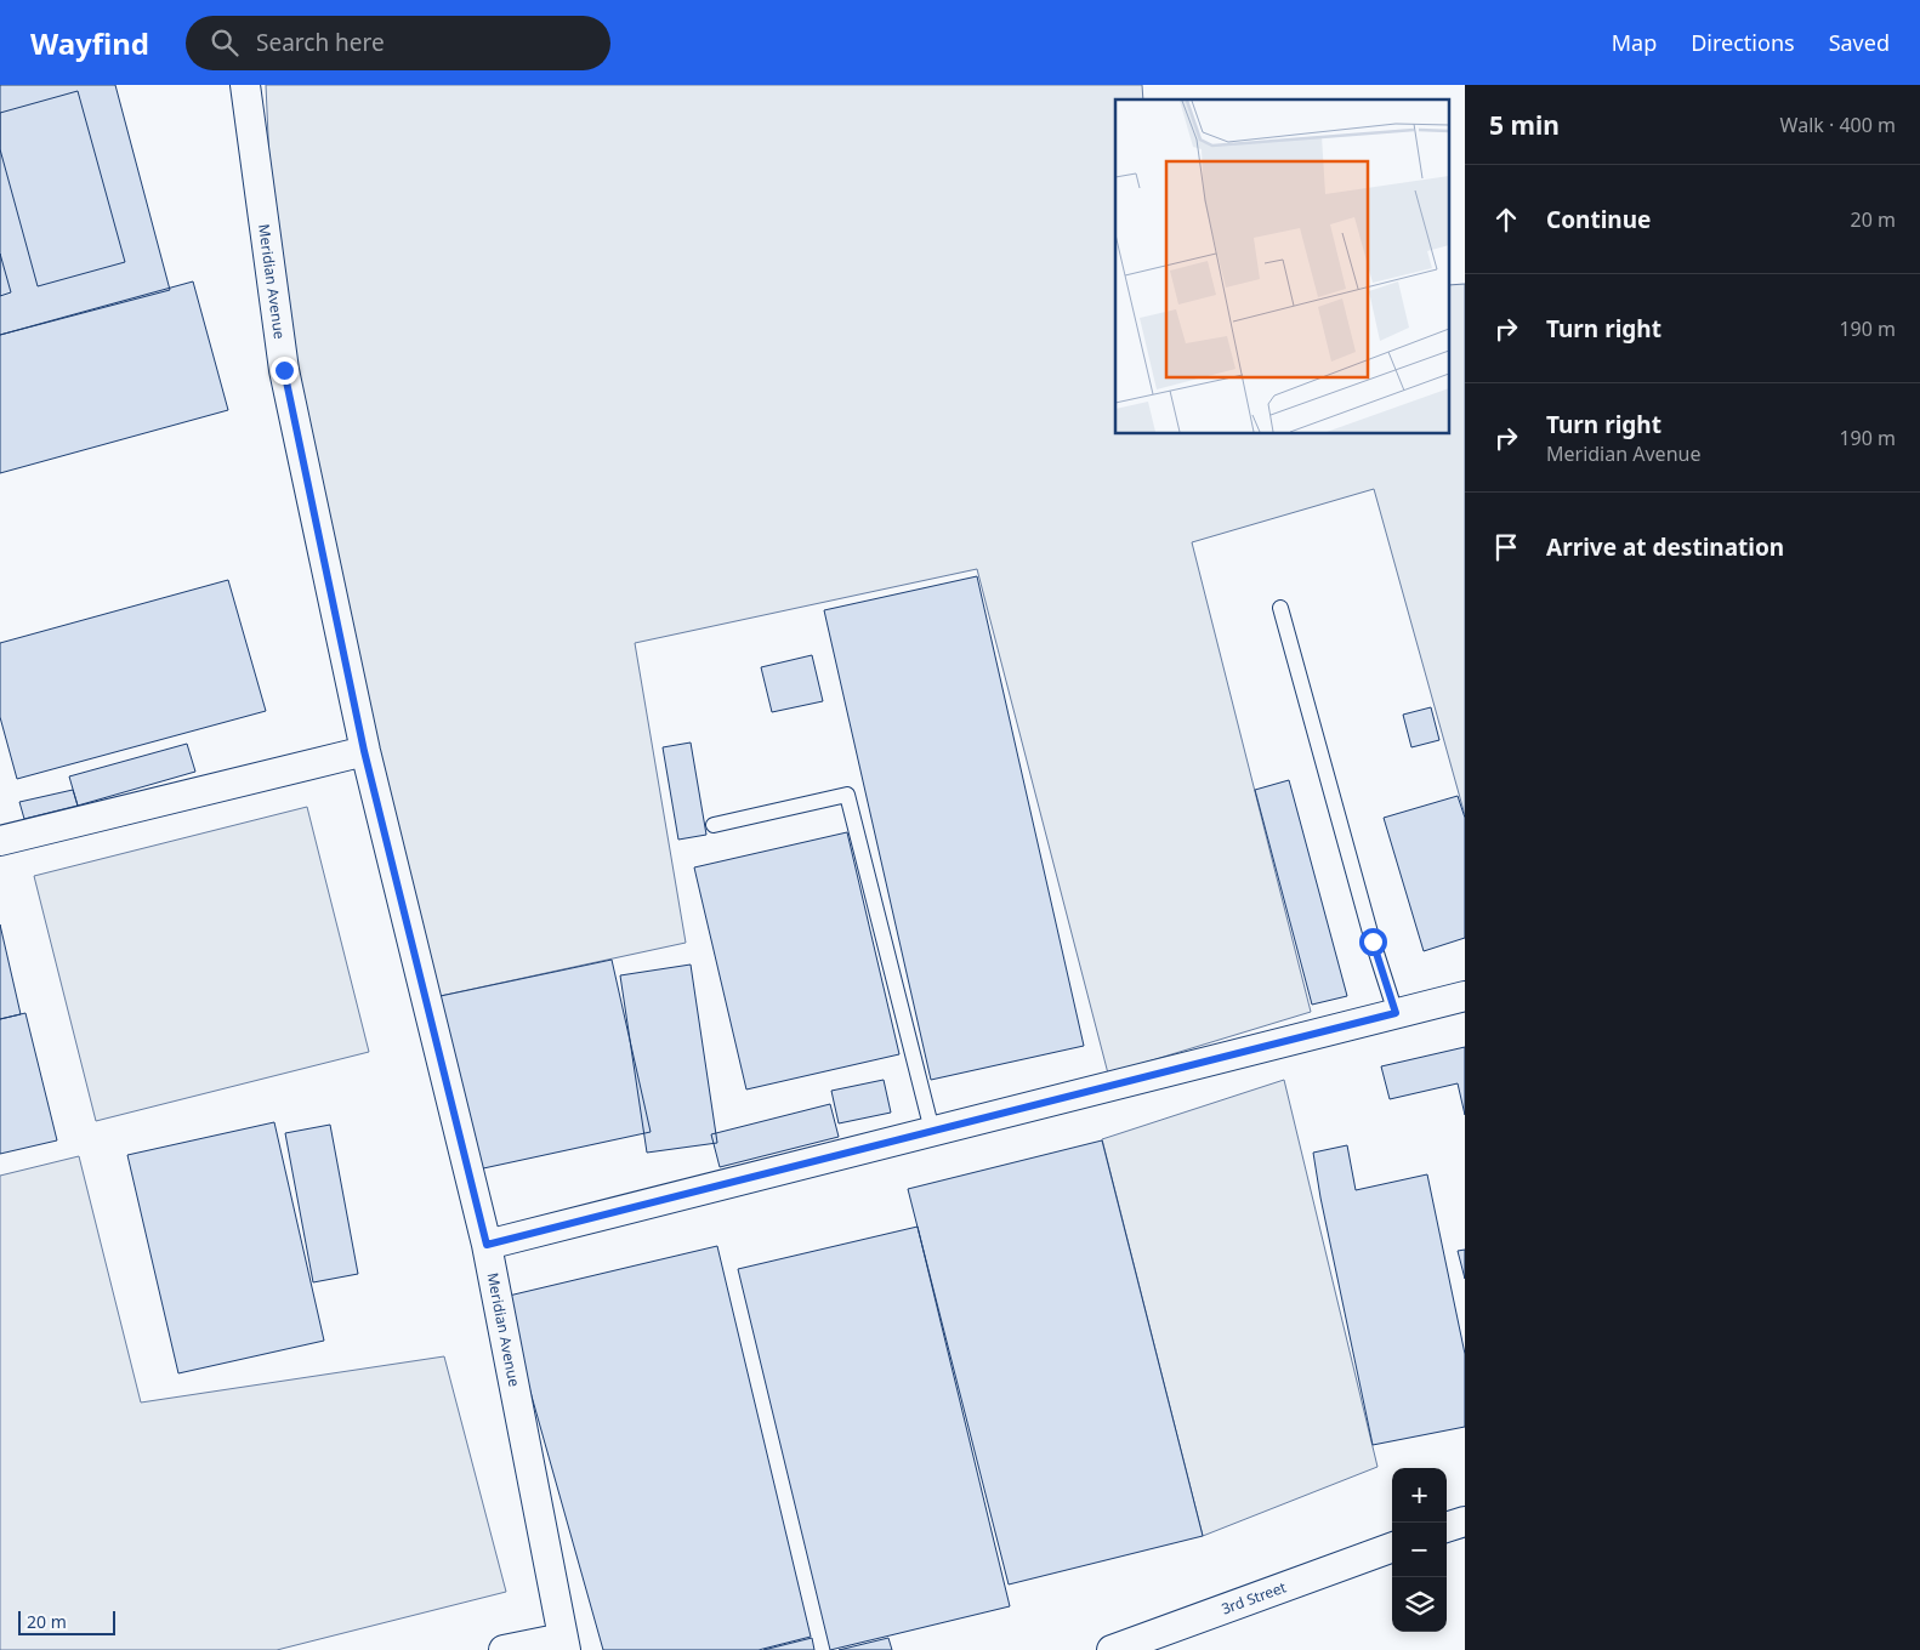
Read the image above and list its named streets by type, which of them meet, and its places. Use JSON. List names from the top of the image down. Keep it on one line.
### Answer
{"streets":{"street":["Meridian Avenue","3rd Street"]},"scale_bar":"20 m","page":{"header":"Wayfind","search":"Search here","nav":["Map","Directions","Saved"],"heading":["5 min","Walk · 400 m"],"list":[["Continue","20 m"],["Turn right","190 m"],["Turn right","Meridian Avenue","190 m"],"Arrive at destination"],"map_buttons":["+","−"],"scale":"20 m"}}
